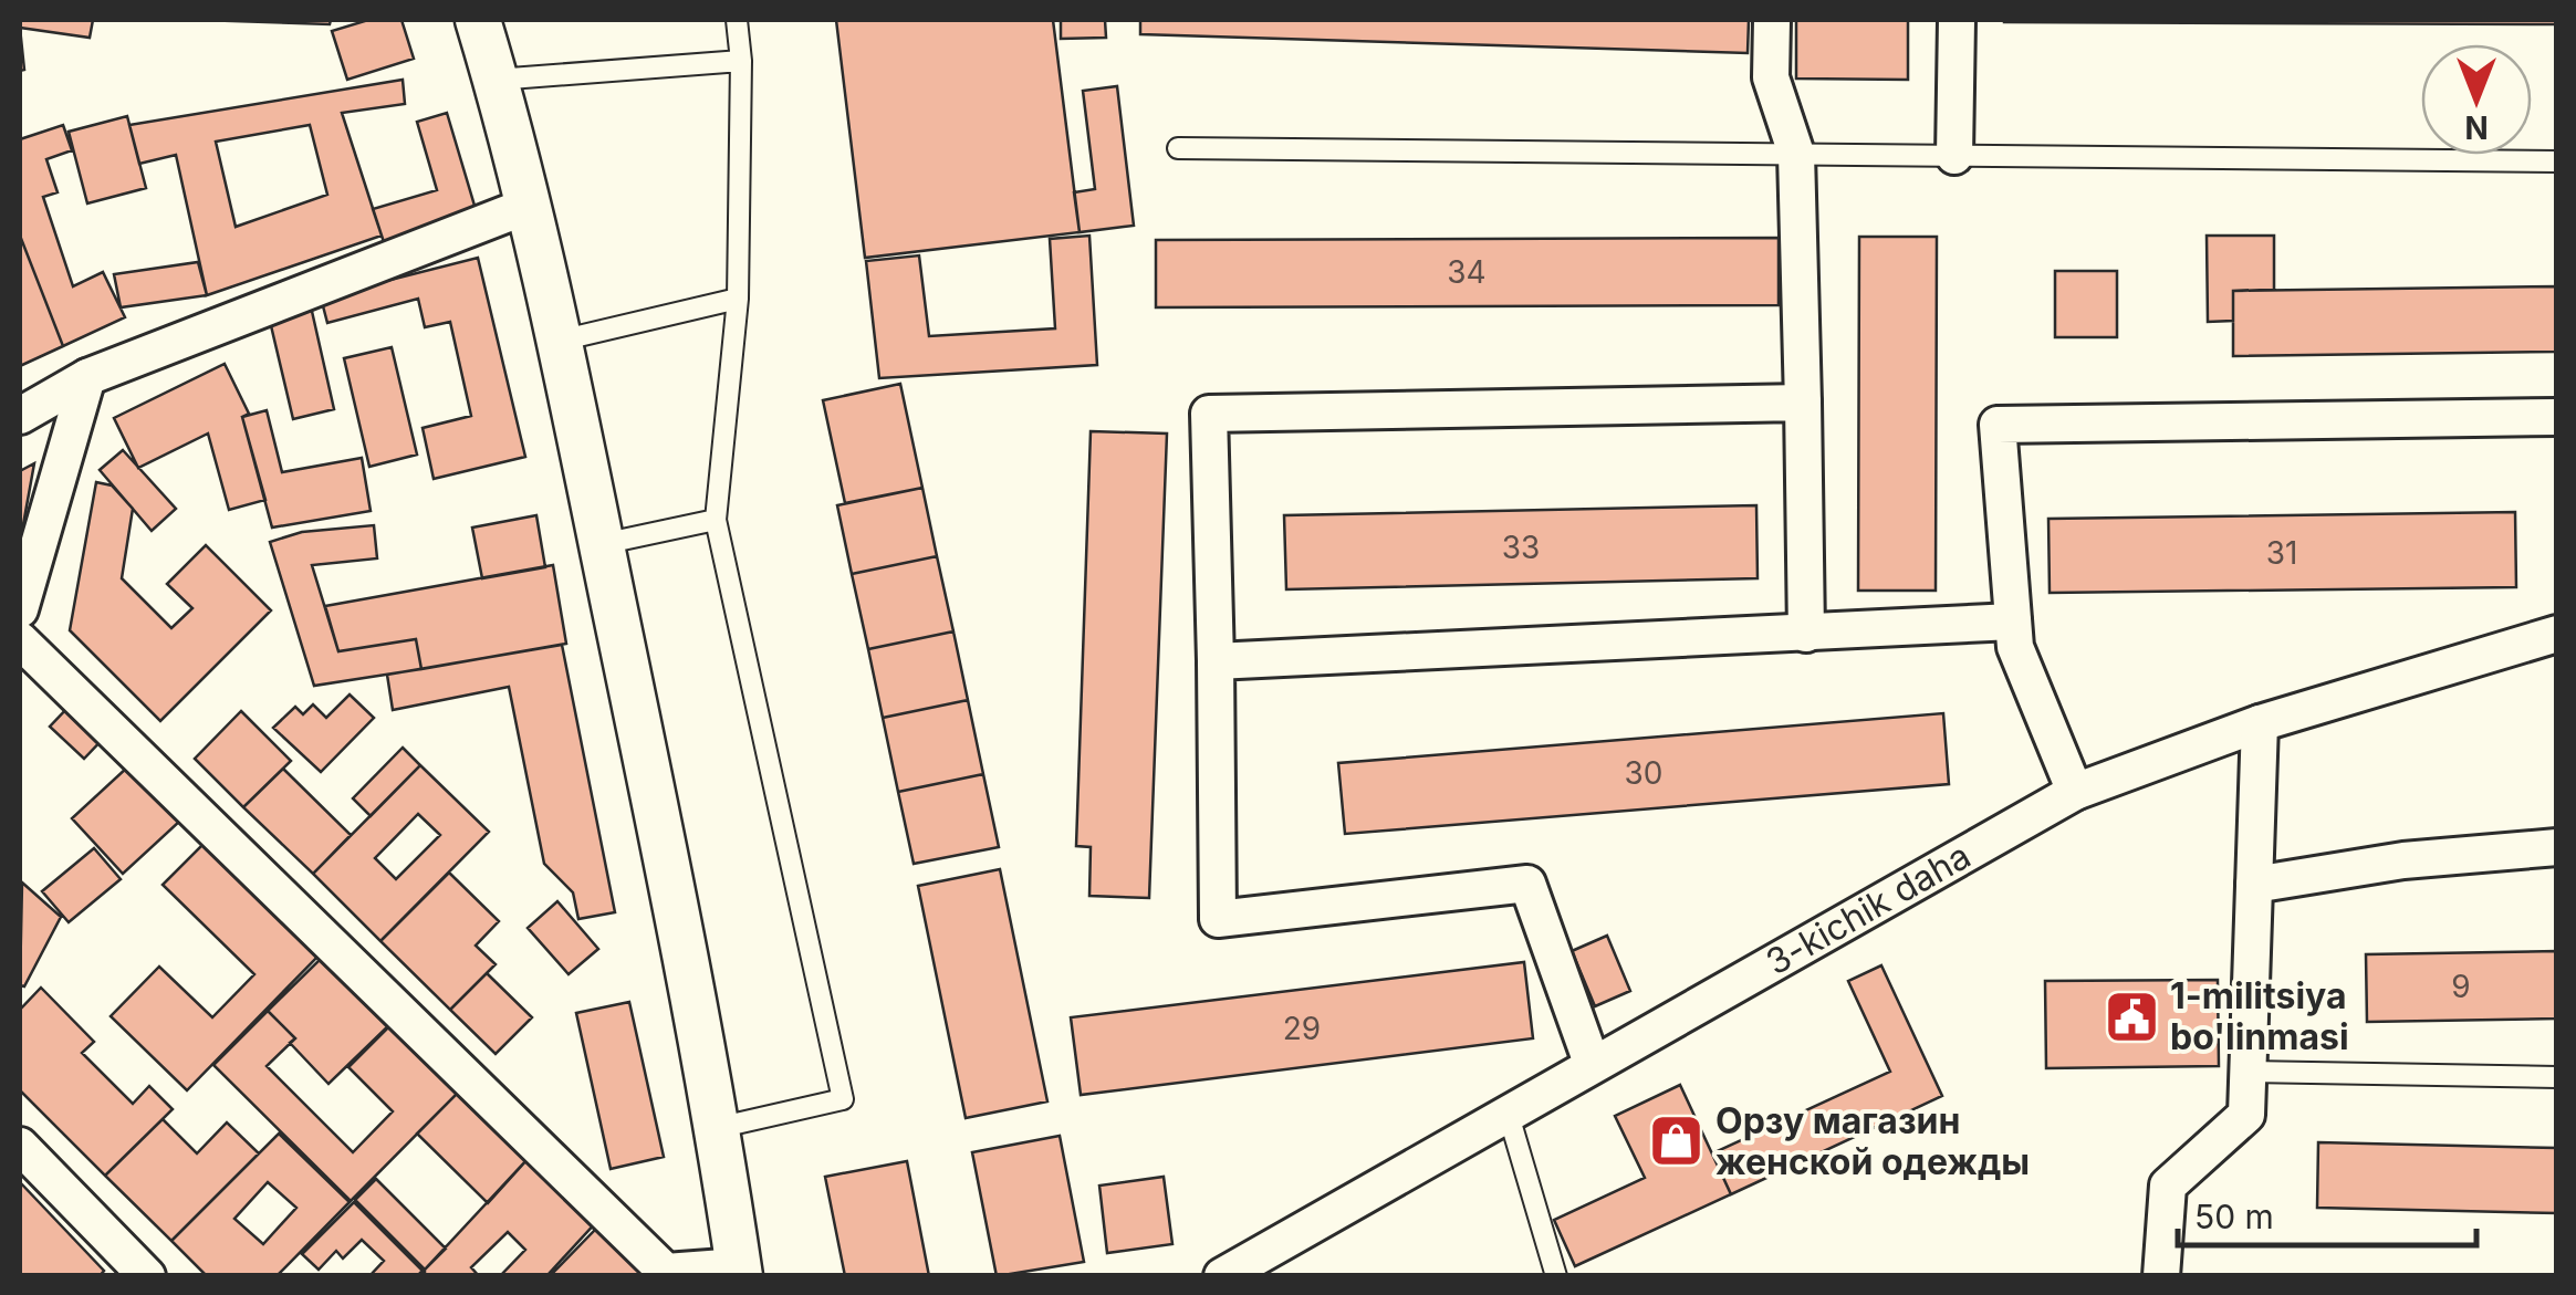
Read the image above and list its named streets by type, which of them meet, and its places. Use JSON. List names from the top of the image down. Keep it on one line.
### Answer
{"streets":{"street":["3-kichik daha"]},"places":{"public building":["1-militsiya bo'linmasi"],"shop":["Орзу магазин женской одежды"]},"house_numbers":["34","33","31","30","9","29"],"scale_bar":"50 m","north":"bottom"}
